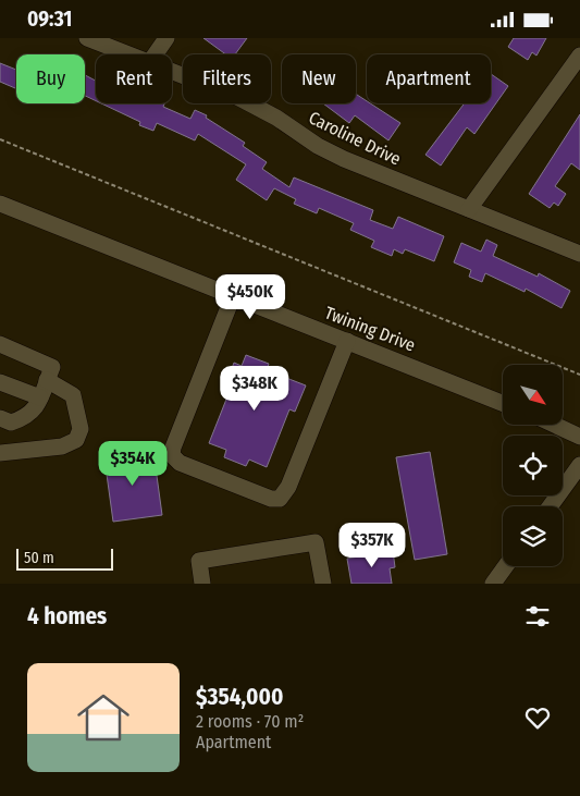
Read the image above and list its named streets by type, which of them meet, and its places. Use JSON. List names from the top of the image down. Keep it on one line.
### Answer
{"streets":{"street":["Caroline Drive","Twining Drive"]},"scale_bar":"50 m","north":"bottom right","page":{"status":"09:31","chip":["Buy","Rent","Filters","New","Apartment"],"price":["$450K","$348K","$354K","$357K"],"scale":"50 m","heading":"4 homes","list":[{"name":"$354,000","note":"2 rooms · 70 m² · Apartment"}]}}
